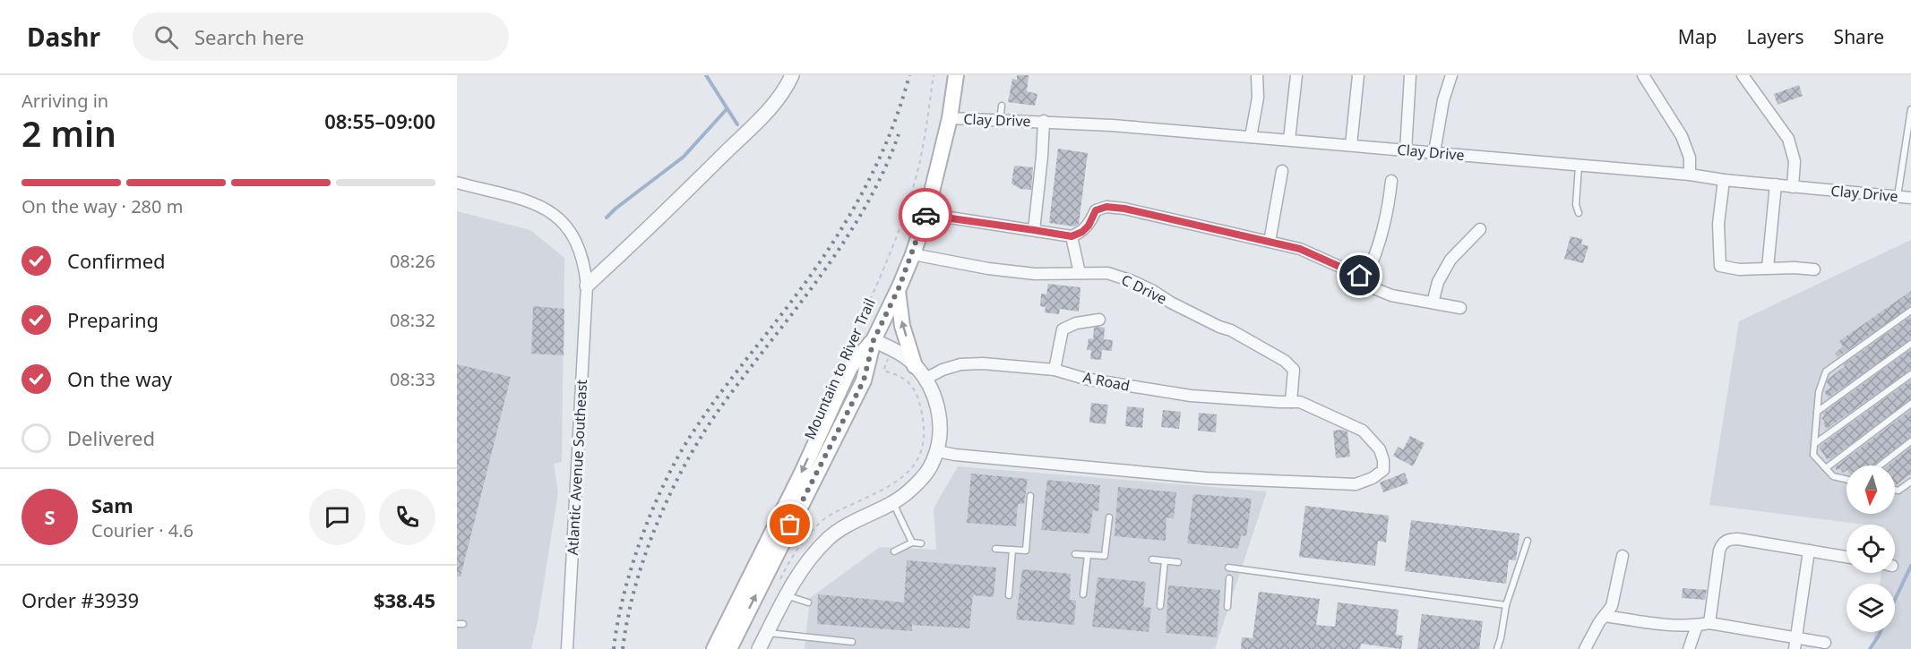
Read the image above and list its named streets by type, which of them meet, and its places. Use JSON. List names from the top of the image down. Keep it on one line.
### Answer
{"streets":{"street":["Clay Drive","C Drive","A Road","Atlantic Avenue Southeast"],"path":["Mountain to River Trail"]},"crossings":[["C Drive","A Road"]],"north":"bottom","page":{"header":"Dashr","search":"Search here","nav":["Map","Layers","Share"],"heading":["2 min","Arriving in","08:55–09:00"],"panel":["Sam","Courier · 4.6","Order #3939","$38.45"],"bar":"On the way · 280 m","list":[["Confirmed","08:26"],["Preparing","08:32"],["On the way","08:33"],"Delivered"],"round":"S"}}
